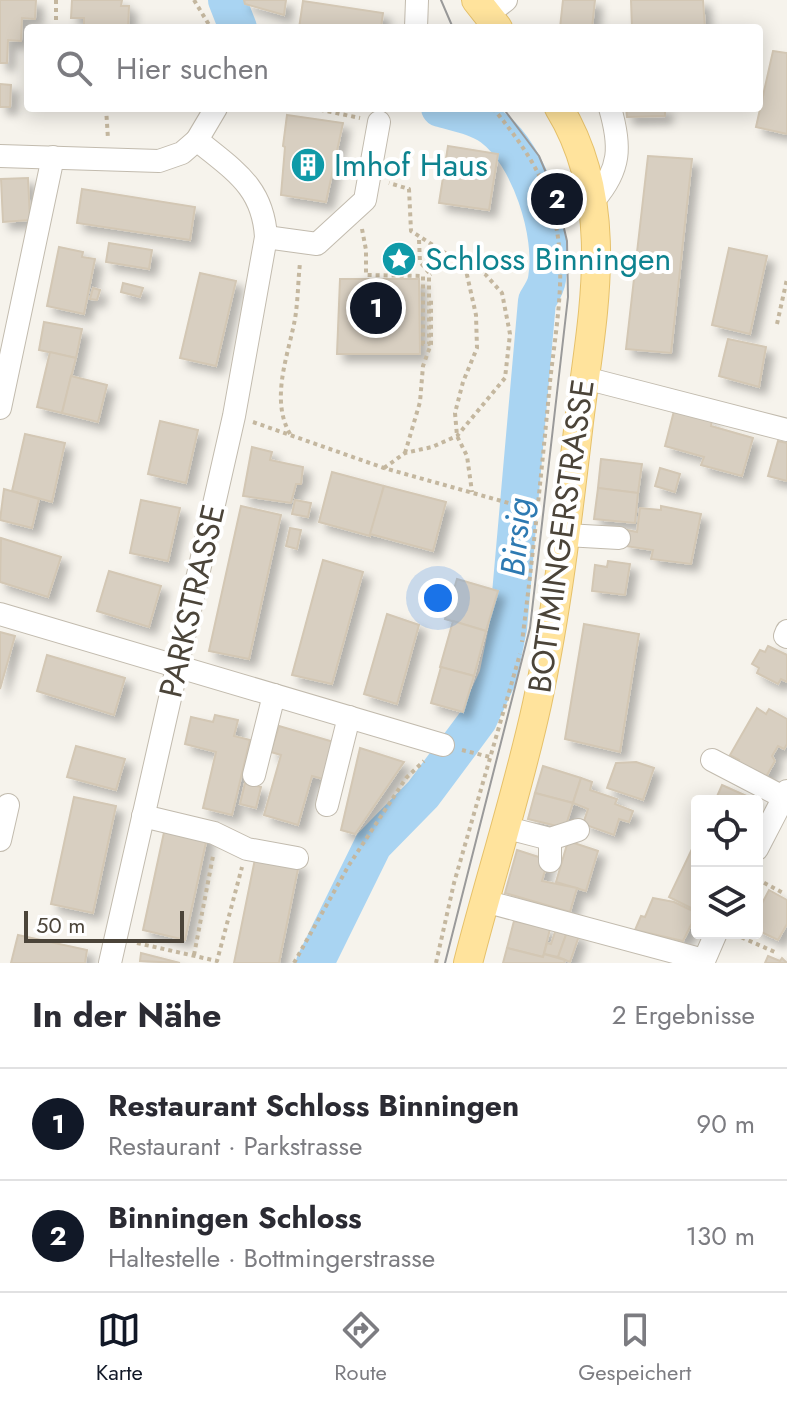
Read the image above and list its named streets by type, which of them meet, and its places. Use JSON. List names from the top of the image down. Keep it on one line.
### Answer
{"streets":{"main road":["BOTTMINGERSTRASSE"],"street":["PARKSTRASSE"]},"water":["Birsig"],"places":{"building":["Imhof Haus"],"place":["Schloss Binningen"]},"scale_bar":"50 m","page":{"search":"Hier suchen","pins":["2","1"],"scale":"50 m","heading":["In der Nähe","2 Ergebnisse"],"list":[{"mark":"1","name":"Restaurant Schloss Binningen","note":"Restaurant · Parkstrasse","value":"90 m"},{"mark":"2","name":"Binningen Schloss","note":"Haltestelle · Bottmingerstrasse","value":"130 m"}],"nav":["Karte","Route","Gespeichert"]}}
